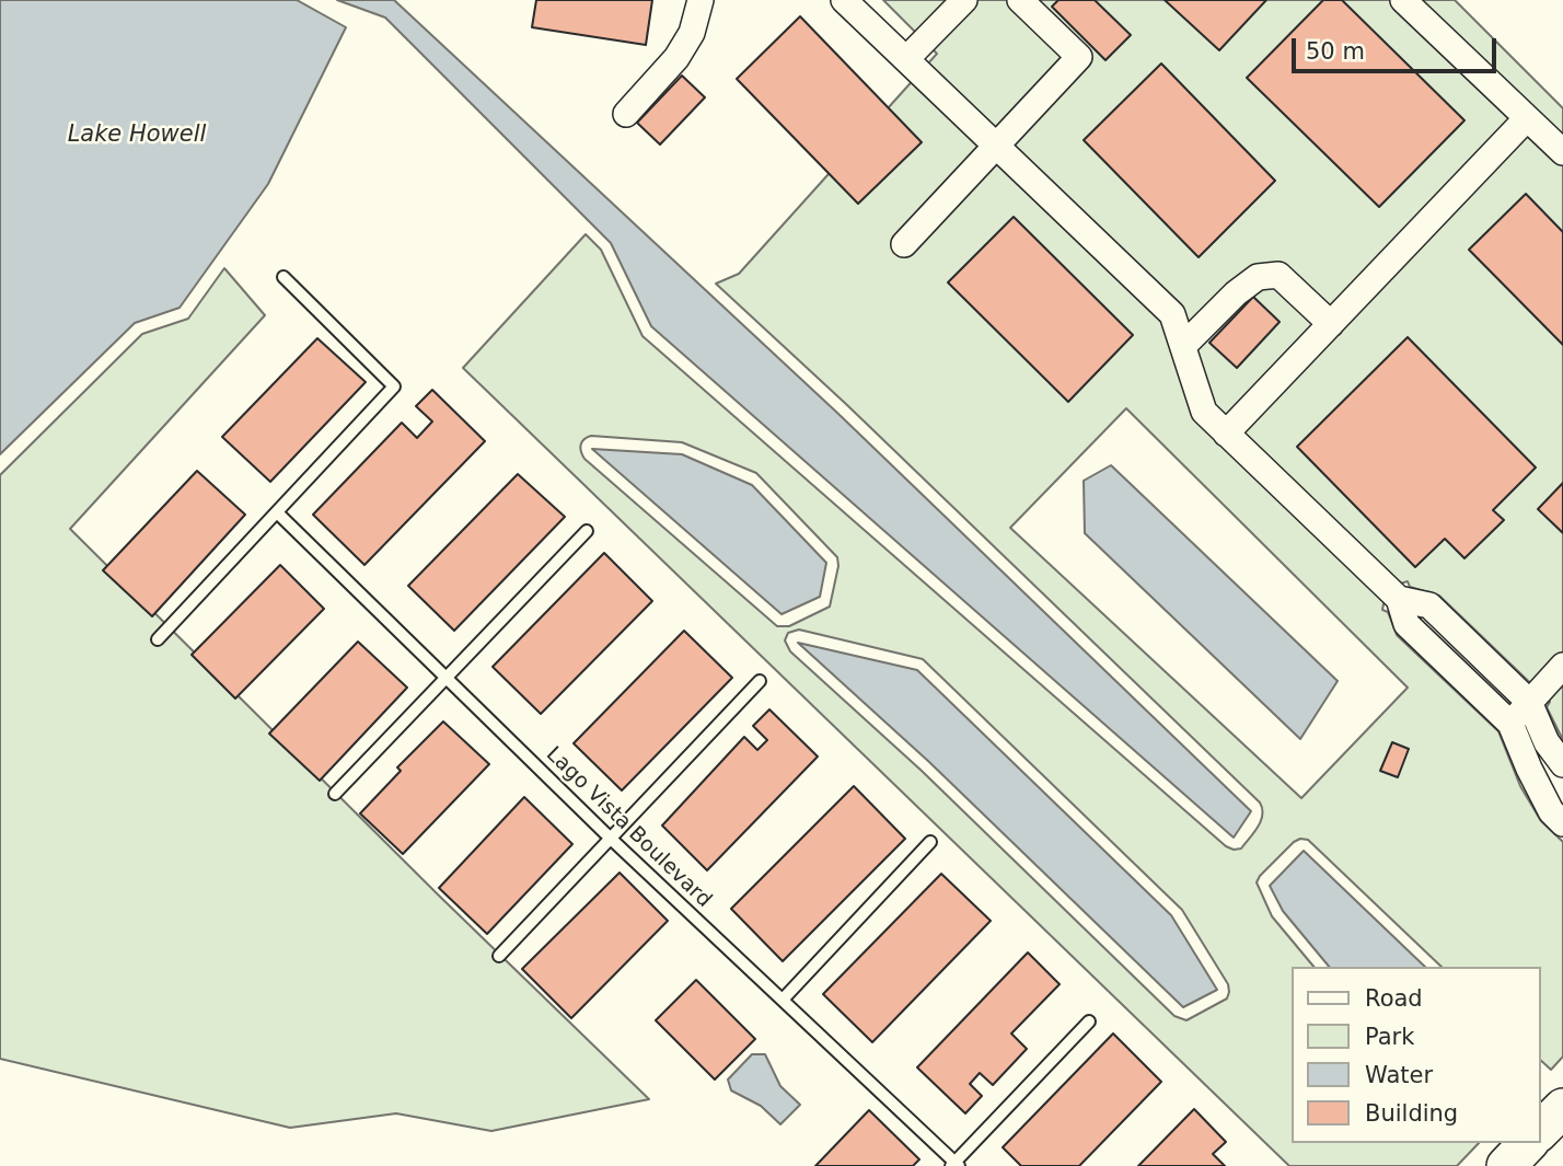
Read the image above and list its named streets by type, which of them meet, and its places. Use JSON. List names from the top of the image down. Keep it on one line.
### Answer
{"streets":{"lane":["Lago Vista Boulevard"]},"water":["Lake Howell"],"legend":["Road","Park","Water","Building"],"scale_bar":"50 m"}
